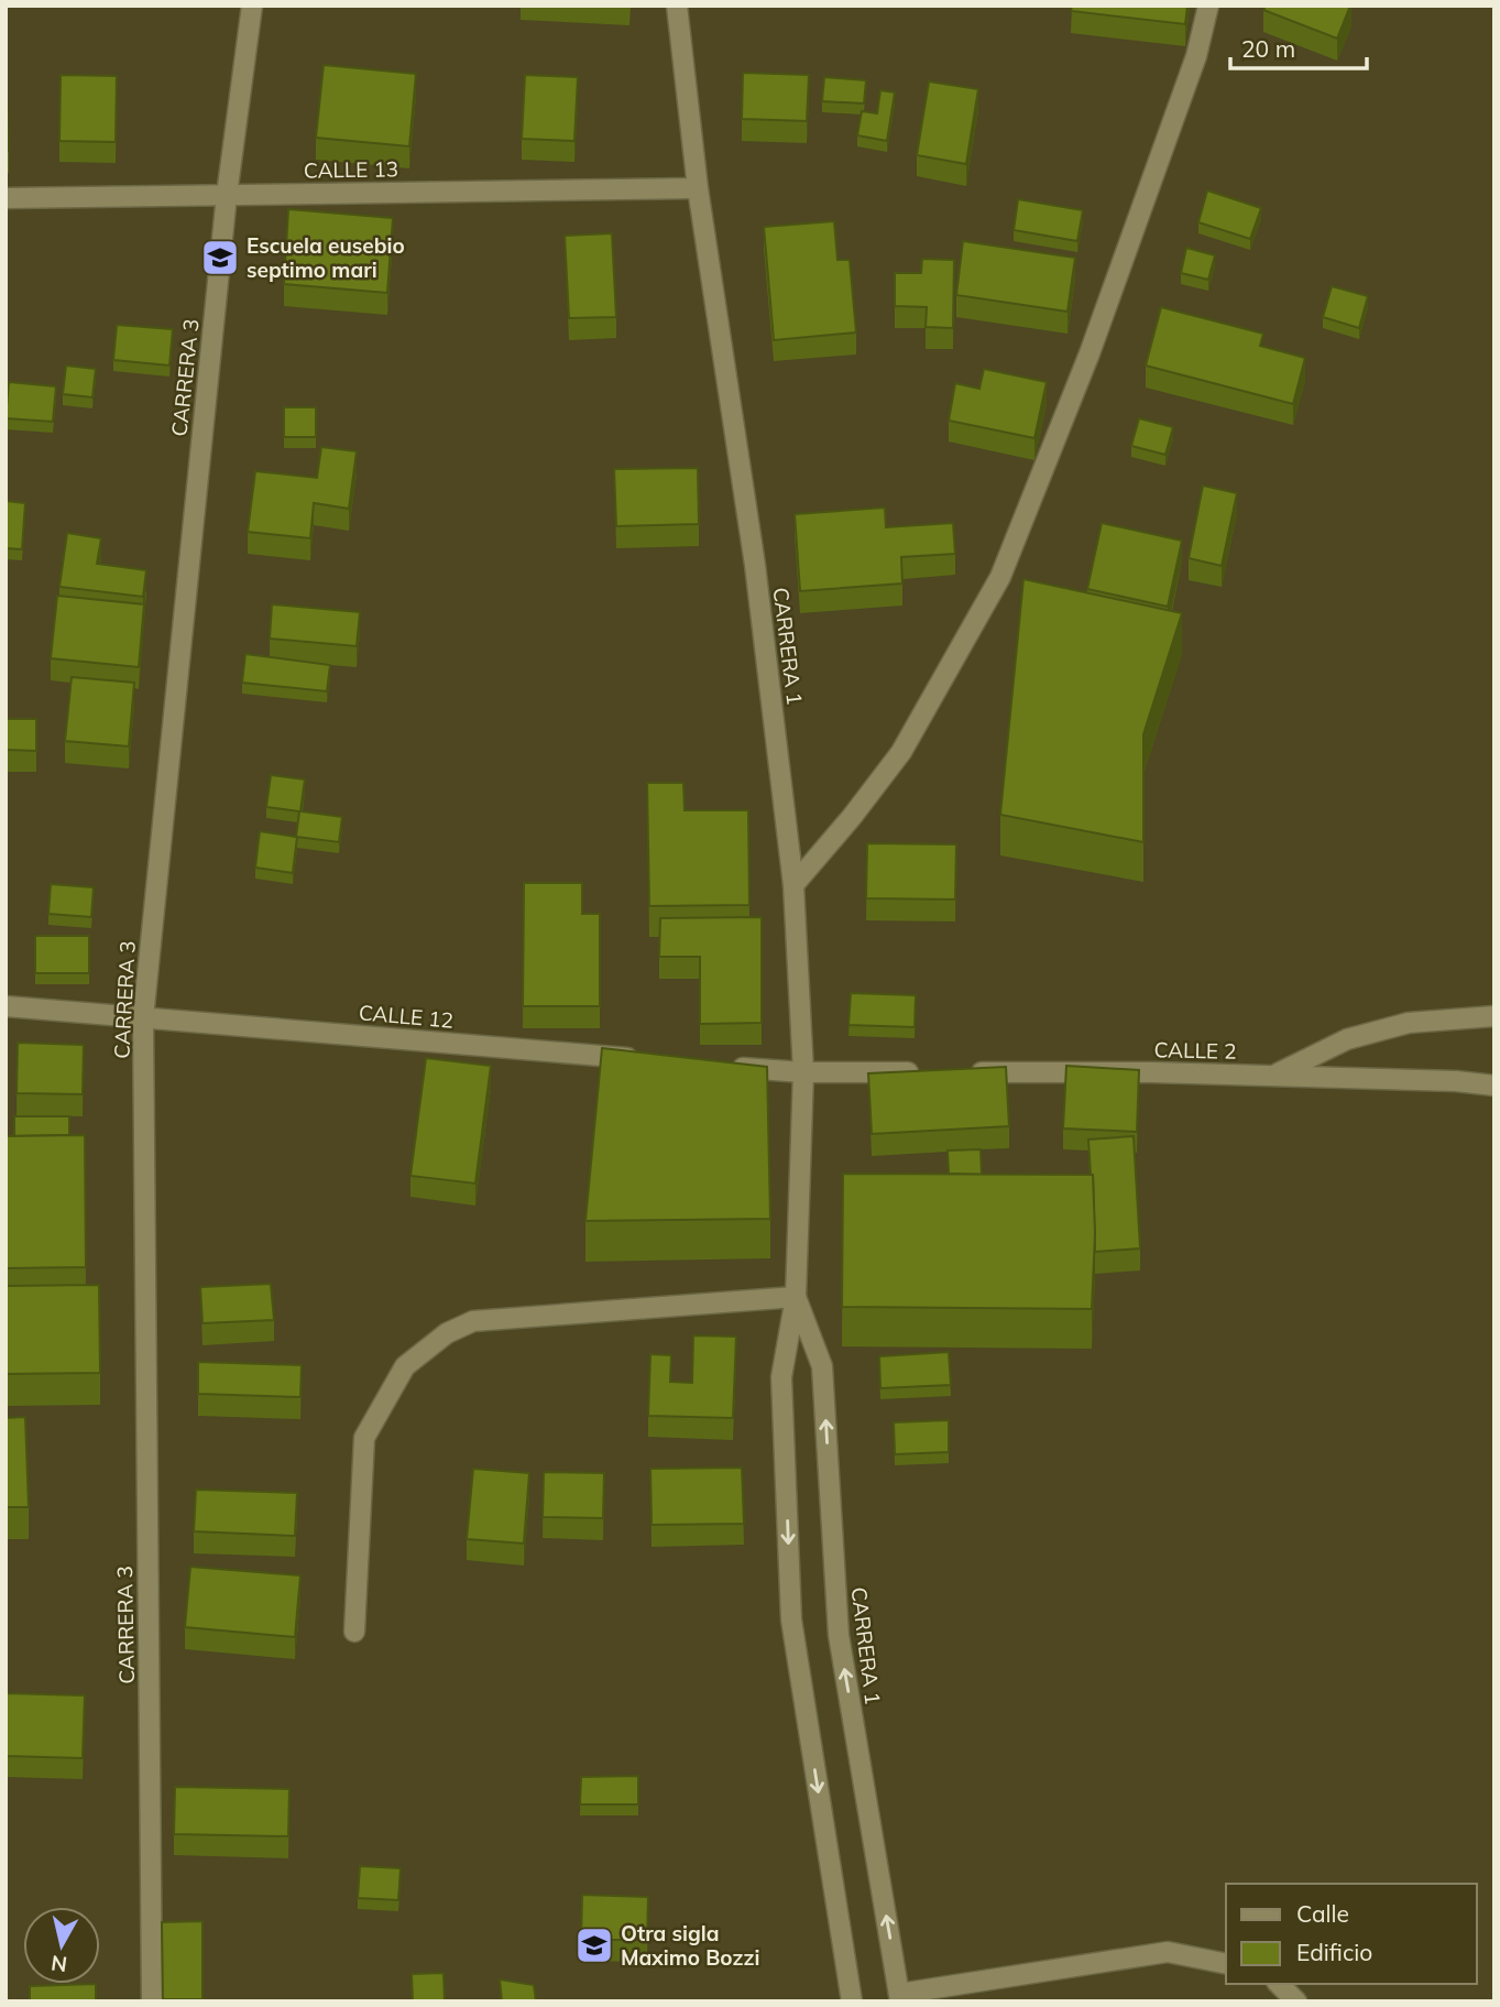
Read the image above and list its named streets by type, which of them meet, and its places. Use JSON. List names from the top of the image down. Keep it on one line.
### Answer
{"streets":{"street":["CALLE 13","CARRERA 3","CARRERA 1","CALLE 12","CALLE 2"]},"crossings":[["CALLE 13","CARRERA 3"],["CALLE 13","CARRERA 1"],["CARRERA 3","CALLE 12"]],"places":{"school or university":["Escuela eusebio septimo mari","Otra sigla Maximo Bozzi"]},"legend":["Calle","Edificio"],"scale_bar":"20 m","north":"bottom"}
